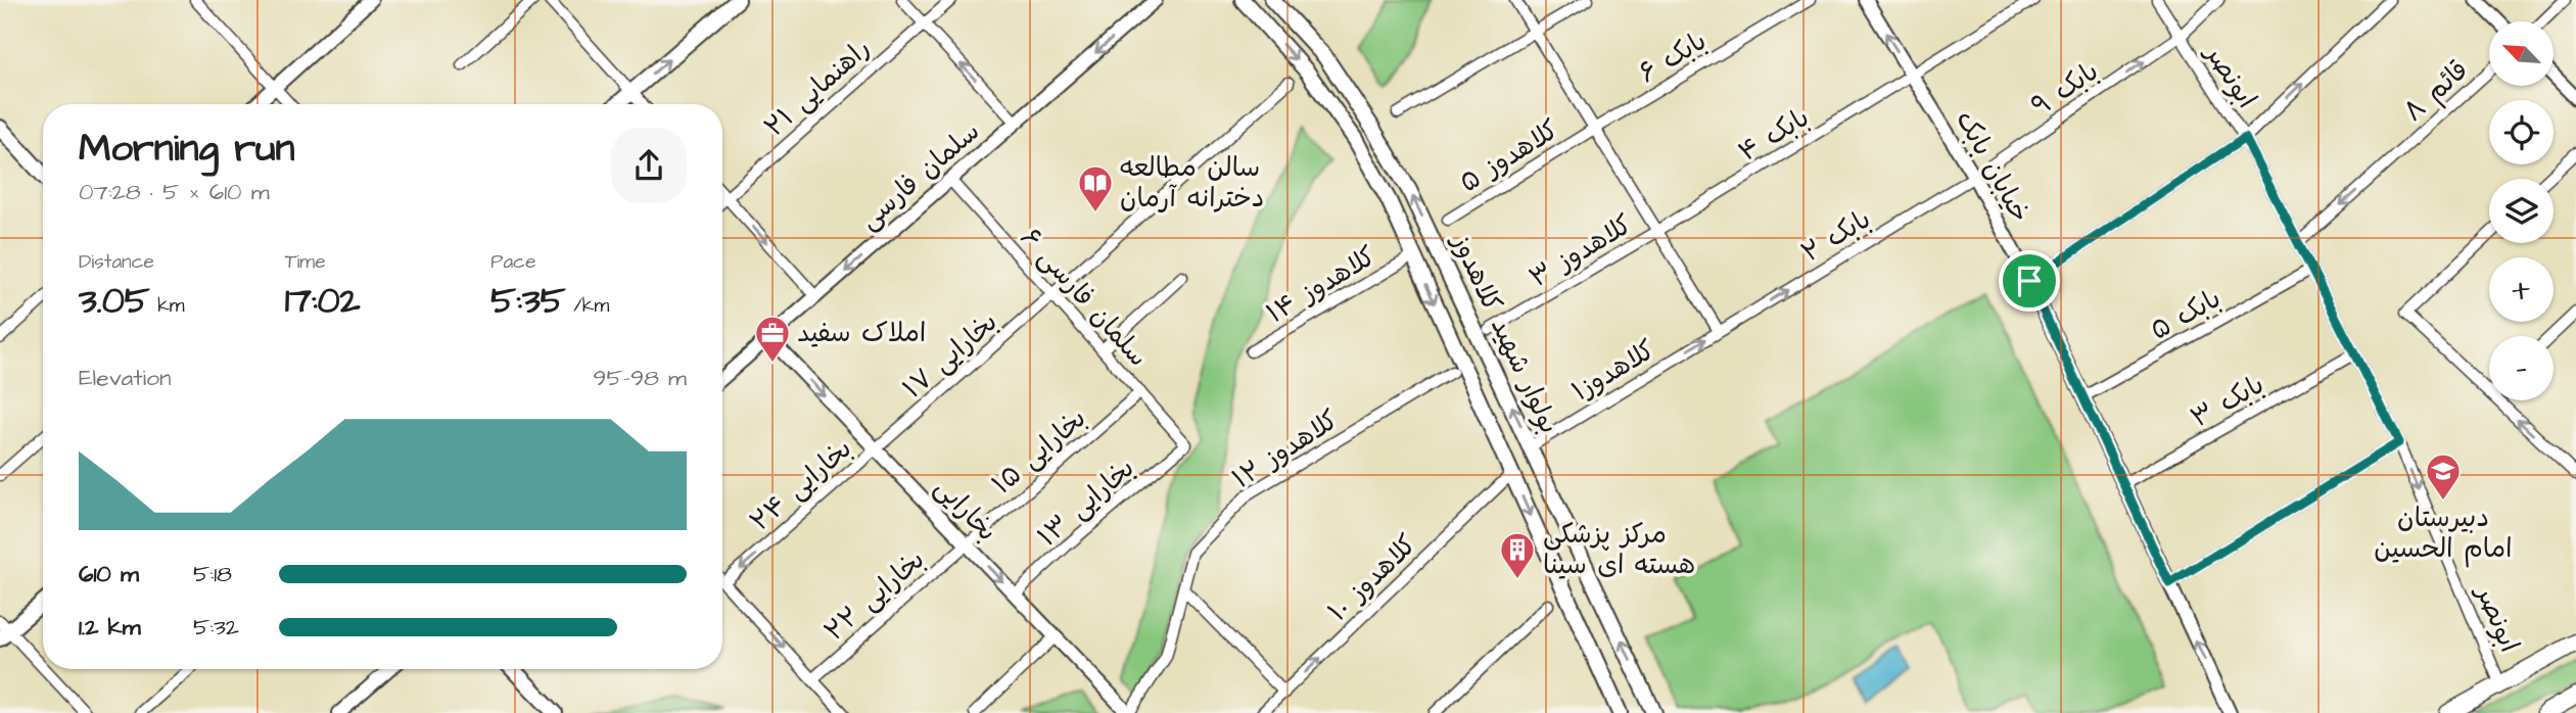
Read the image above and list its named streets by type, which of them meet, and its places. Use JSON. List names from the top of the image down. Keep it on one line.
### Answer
{"streets":{"main road":["بولوار شهید کلاهدوز"],"street":["بابک ۶","ابونصر","راهنمایی ۲۱","بابک ۹","قائم ۸","بابک ۴","کلاهدوز ۵","خیابان بابک","سلمان فارسی","بابک ۲","کلاهدوز ۳","کلاهدوز ۱۴","سلمان فارسی ۶","بابک ۵","بخارایی ۱۷","کلاهدوز۱","بابک ۳","کلاهدوز ۱۲","بخارایی ۱۵","بخارایی ۲۴","بخارایی ۱۳","بخارایی","کلاهدوز ۱۰","بخارایی ۲۲"]},"crossings":[["بابک ۶","کلاهدوز ۵"],["ابونصر","بابک ۹"],["ابونصر","قائم ۸"],["ابونصر","بابک ۵"],["ابونصر","بابک ۳"],["بابک ۹","خیابان بابک"],["بابک ۹","بابک ۲"],["بابک ۴","خیابان بابک"],["بابک ۴","کلاهدوز ۳"],["خیابان بابک","بابک ۲"],["خیابان بابک","بابک ۵"],["خیابان بابک","بابک ۳"],["سلمان فارسی","سلمان فارسی ۶"],["سلمان فارسی","بخارایی"],["بابک ۲","کلاهدوز۱"],["کلاهدوز ۱۴","بولوار شهید کلاهدوز"],["سلمان فارسی ۶","بخارایی ۱۷"],["سلمان فارسی ۶","بخارایی ۱۵"],["سلمان فارسی ۶","بخارایی ۱۳"],["بولوار شهید کلاهدوز","کلاهدوز۱"],["بولوار شهید کلاهدوز","کلاهدوز ۱۰"],["بخارایی ۱۷","بخارایی ۲۴"],["بخارایی ۱۷","بخارایی"],["کلاهدوز ۱۲","بخارایی"],["بخارایی ۱۵","بخارایی"],["بخارایی ۱۵","بخارایی ۲۲"],["بخارایی ۲۴","بخارایی"],["بخارایی ۱۳","بخارایی"],["بخارایی","بخارایی ۲۲"]],"one_way":["بابک ۹","قائم ۸","سلمان فارسی","بابک ۲","کلاهدوز۱","بخارایی ۲۴","بخارایی","کلاهدوز ۱۰"],"places":{"library":["سالن مطالعه دخترانه آرمان"],"office":["املاک سفید"],"school or university":["دبیرستان امام الحسین"],"building":["مرکز پزشکی هسته ای سینا"]},"north":"top left","page":{"map_buttons":["+","−"],"heading":["Morning run","07:28 · 5 × 610 m"],"stats":[["Distance","3.05 km"],["Time","17:02"],["Pace","5:35 /km"]],"chart":["Elevation","95–98 m"],"list":[{"name":"610 m","note":"5:18"},{"name":"1.2 km","note":"5:32"}]}}
